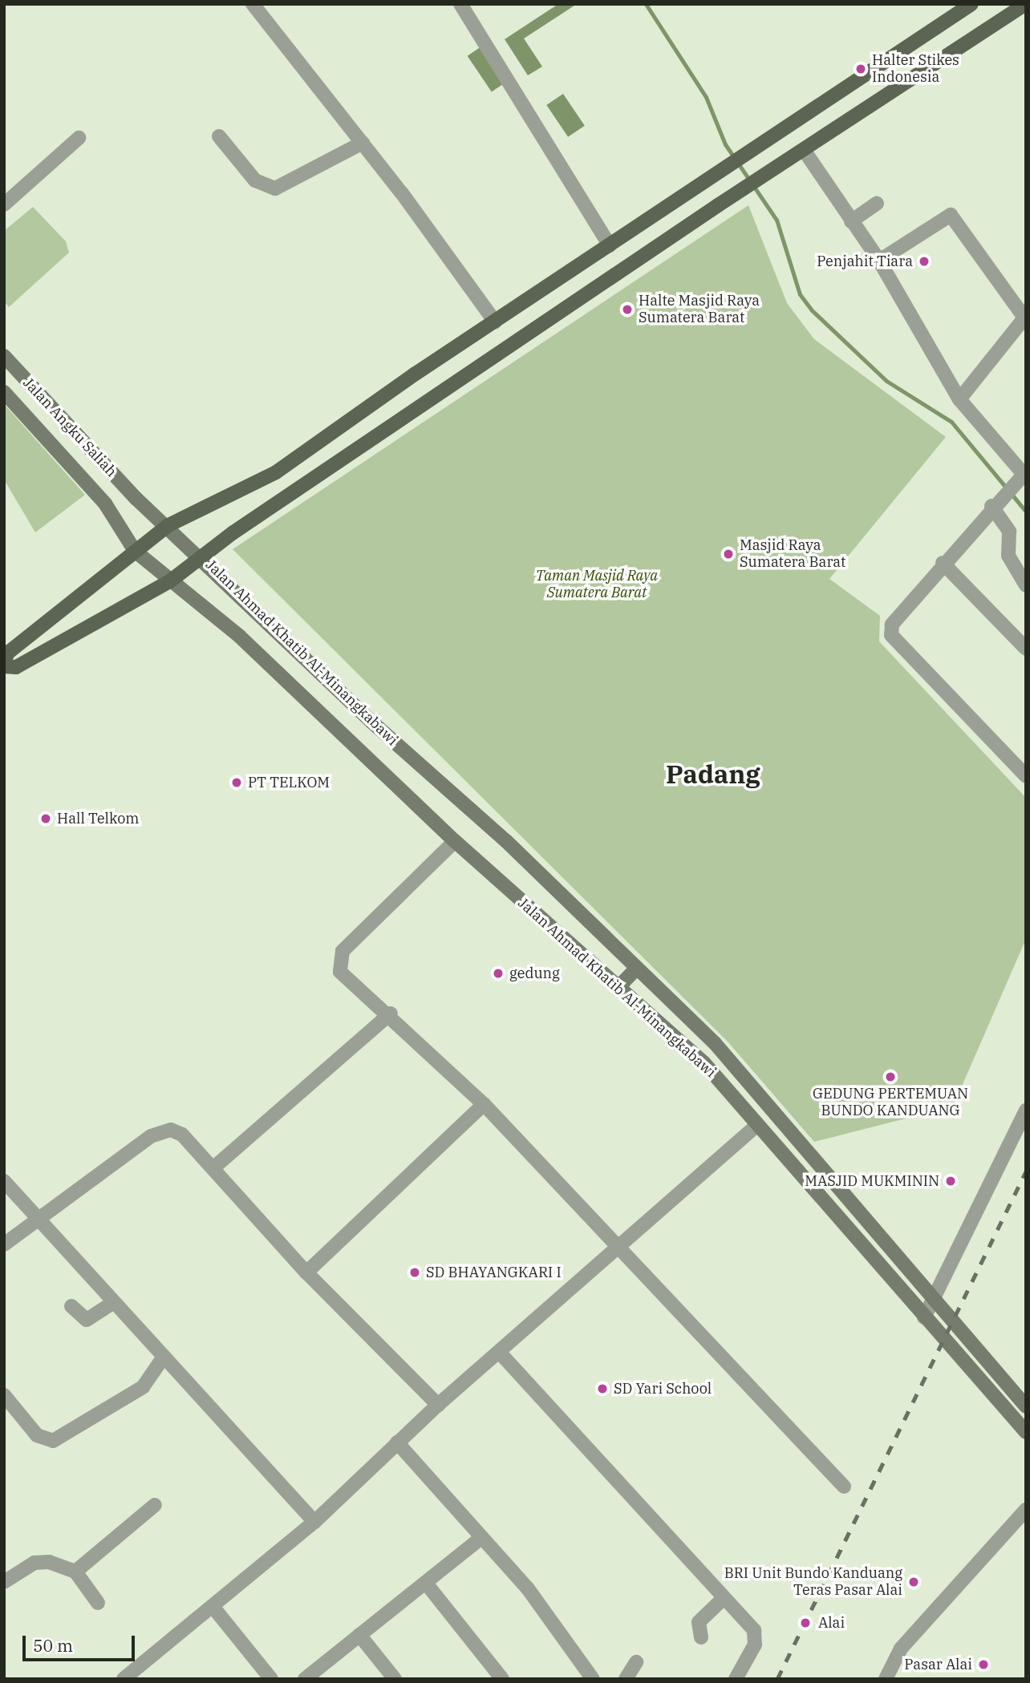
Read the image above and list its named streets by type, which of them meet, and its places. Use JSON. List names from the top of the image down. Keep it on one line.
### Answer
{"streets":{"main road":["Jalan Angku Saliah","Jalan Ahmad Khatib Al-Minangkabawi"]},"crossings":[["Jalan Angku Saliah","Jalan Ahmad Khatib Al-Minangkabawi"]],"districts":["Padang"],"parks":["Taman Masjid Raya Sumatera Barat"],"places":["Halter Stikes Indonesia","Penjahit Tiara","Halte Masjid Raya Sumatera Barat","Masjid Raya Sumatera Barat","PT TELKOM","Hall Telkom","gedung","GEDUNG PERTEMUAN BUNDO KANDUANG","MASJID MUKMININ","SD BHAYANGKARI I","SD Yari School","BRI Unit Bundo Kanduang Teras Pasar Alai","Alai","Pasar Alai"],"scale_bar":"50 m"}
